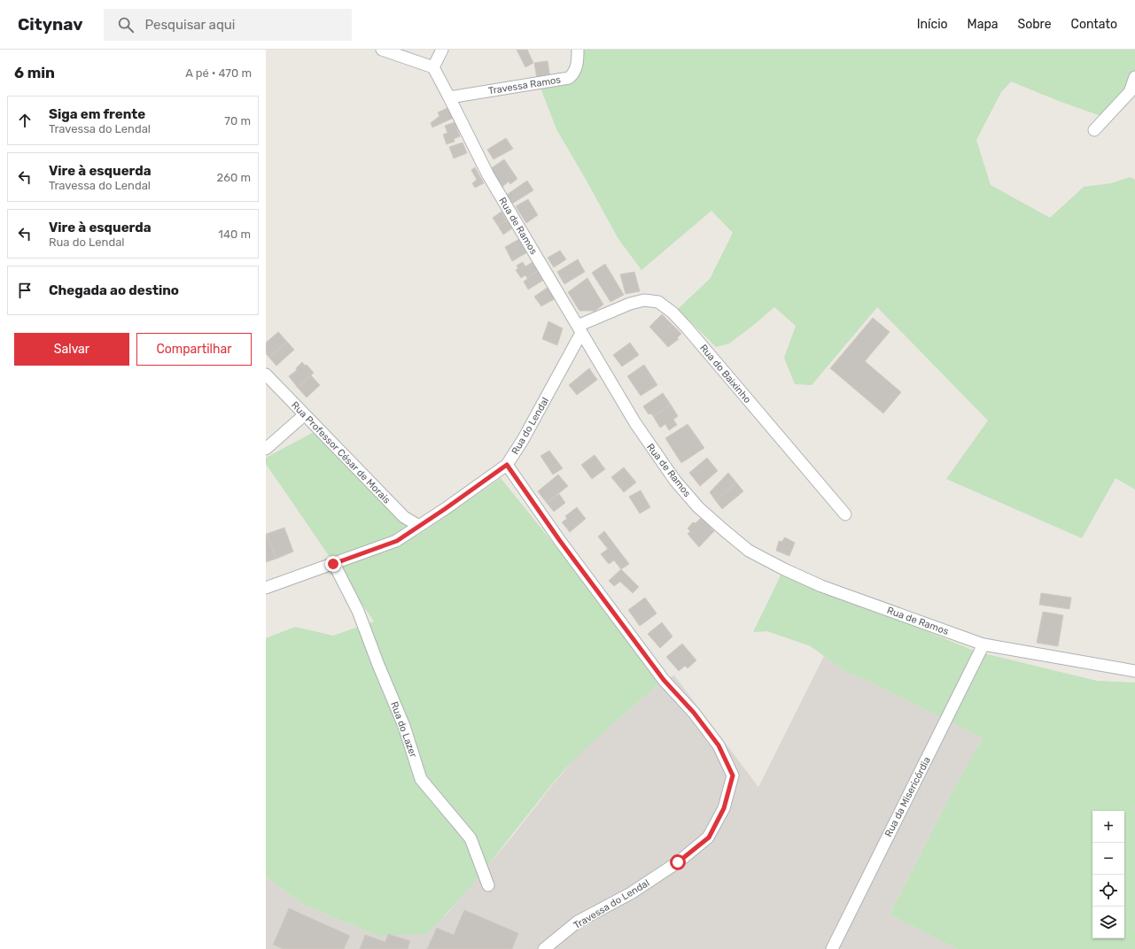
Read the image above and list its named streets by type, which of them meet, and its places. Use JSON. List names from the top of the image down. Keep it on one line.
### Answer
{"streets":{"street":["Travessa Ramos","Rua de Ramos","Rua do Baixinho","Rua do Lendal","Rua Professor César de Morais","Rua do Lazer","Rua da Misericórdia","Travessa do Lendal"]},"crossings":[["Travessa Ramos","Rua de Ramos"],["Rua de Ramos","Rua do Baixinho"],["Rua de Ramos","Rua do Lendal"],["Rua de Ramos","Rua da Misericórdia"],["Rua do Baixinho","Rua do Lendal"],["Rua do Lendal","Rua Professor César de Morais"],["Rua do Lendal","Rua do Lazer"],["Rua do Lendal","Travessa do Lendal"]],"page":{"header":"Citynav","search":"Pesquisar aqui","nav":["Início","Mapa","Sobre","Contato"],"heading":["6 min","A pé · 470 m"],"list":[["Siga em frente","Travessa do Lendal","70 m"],["Vire à esquerda","Travessa do Lendal","260 m"],["Vire à esquerda","Rua do Lendal","140 m"],"Chegada ao destino"],"buttons":["Salvar","Compartilhar"],"map_buttons":["+","−"]}}
